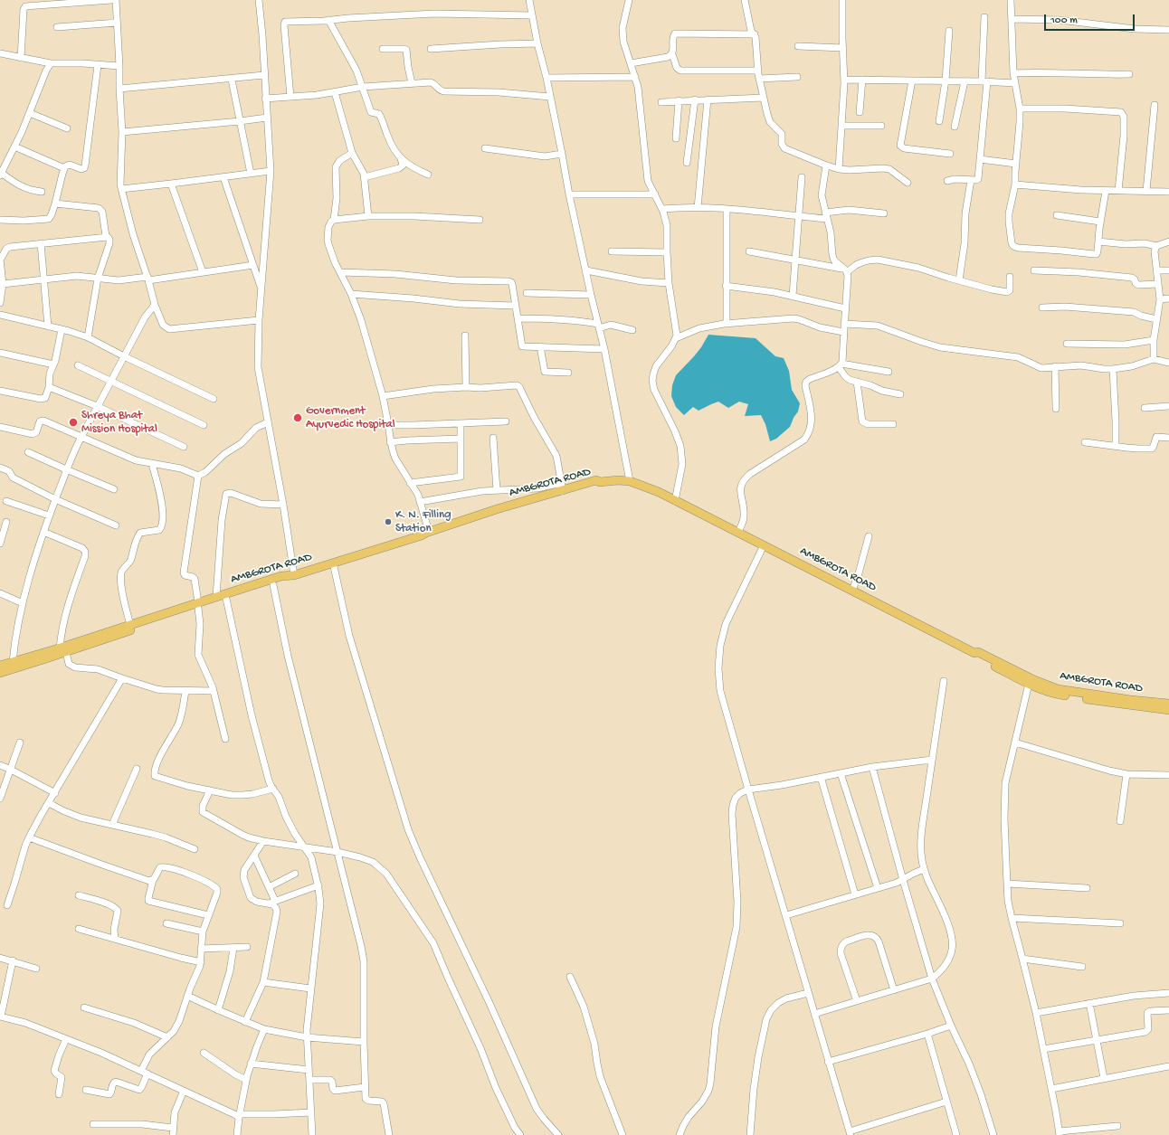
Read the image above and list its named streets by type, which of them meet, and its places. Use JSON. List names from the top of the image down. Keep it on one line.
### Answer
{"streets":{"main road":["AMBGROTA ROAD"]},"places":["Government Ayurvedic Hospital","Shreya Bhat Mission Hospital","K. N. Filling Station"],"scale_bar":"100 m"}
